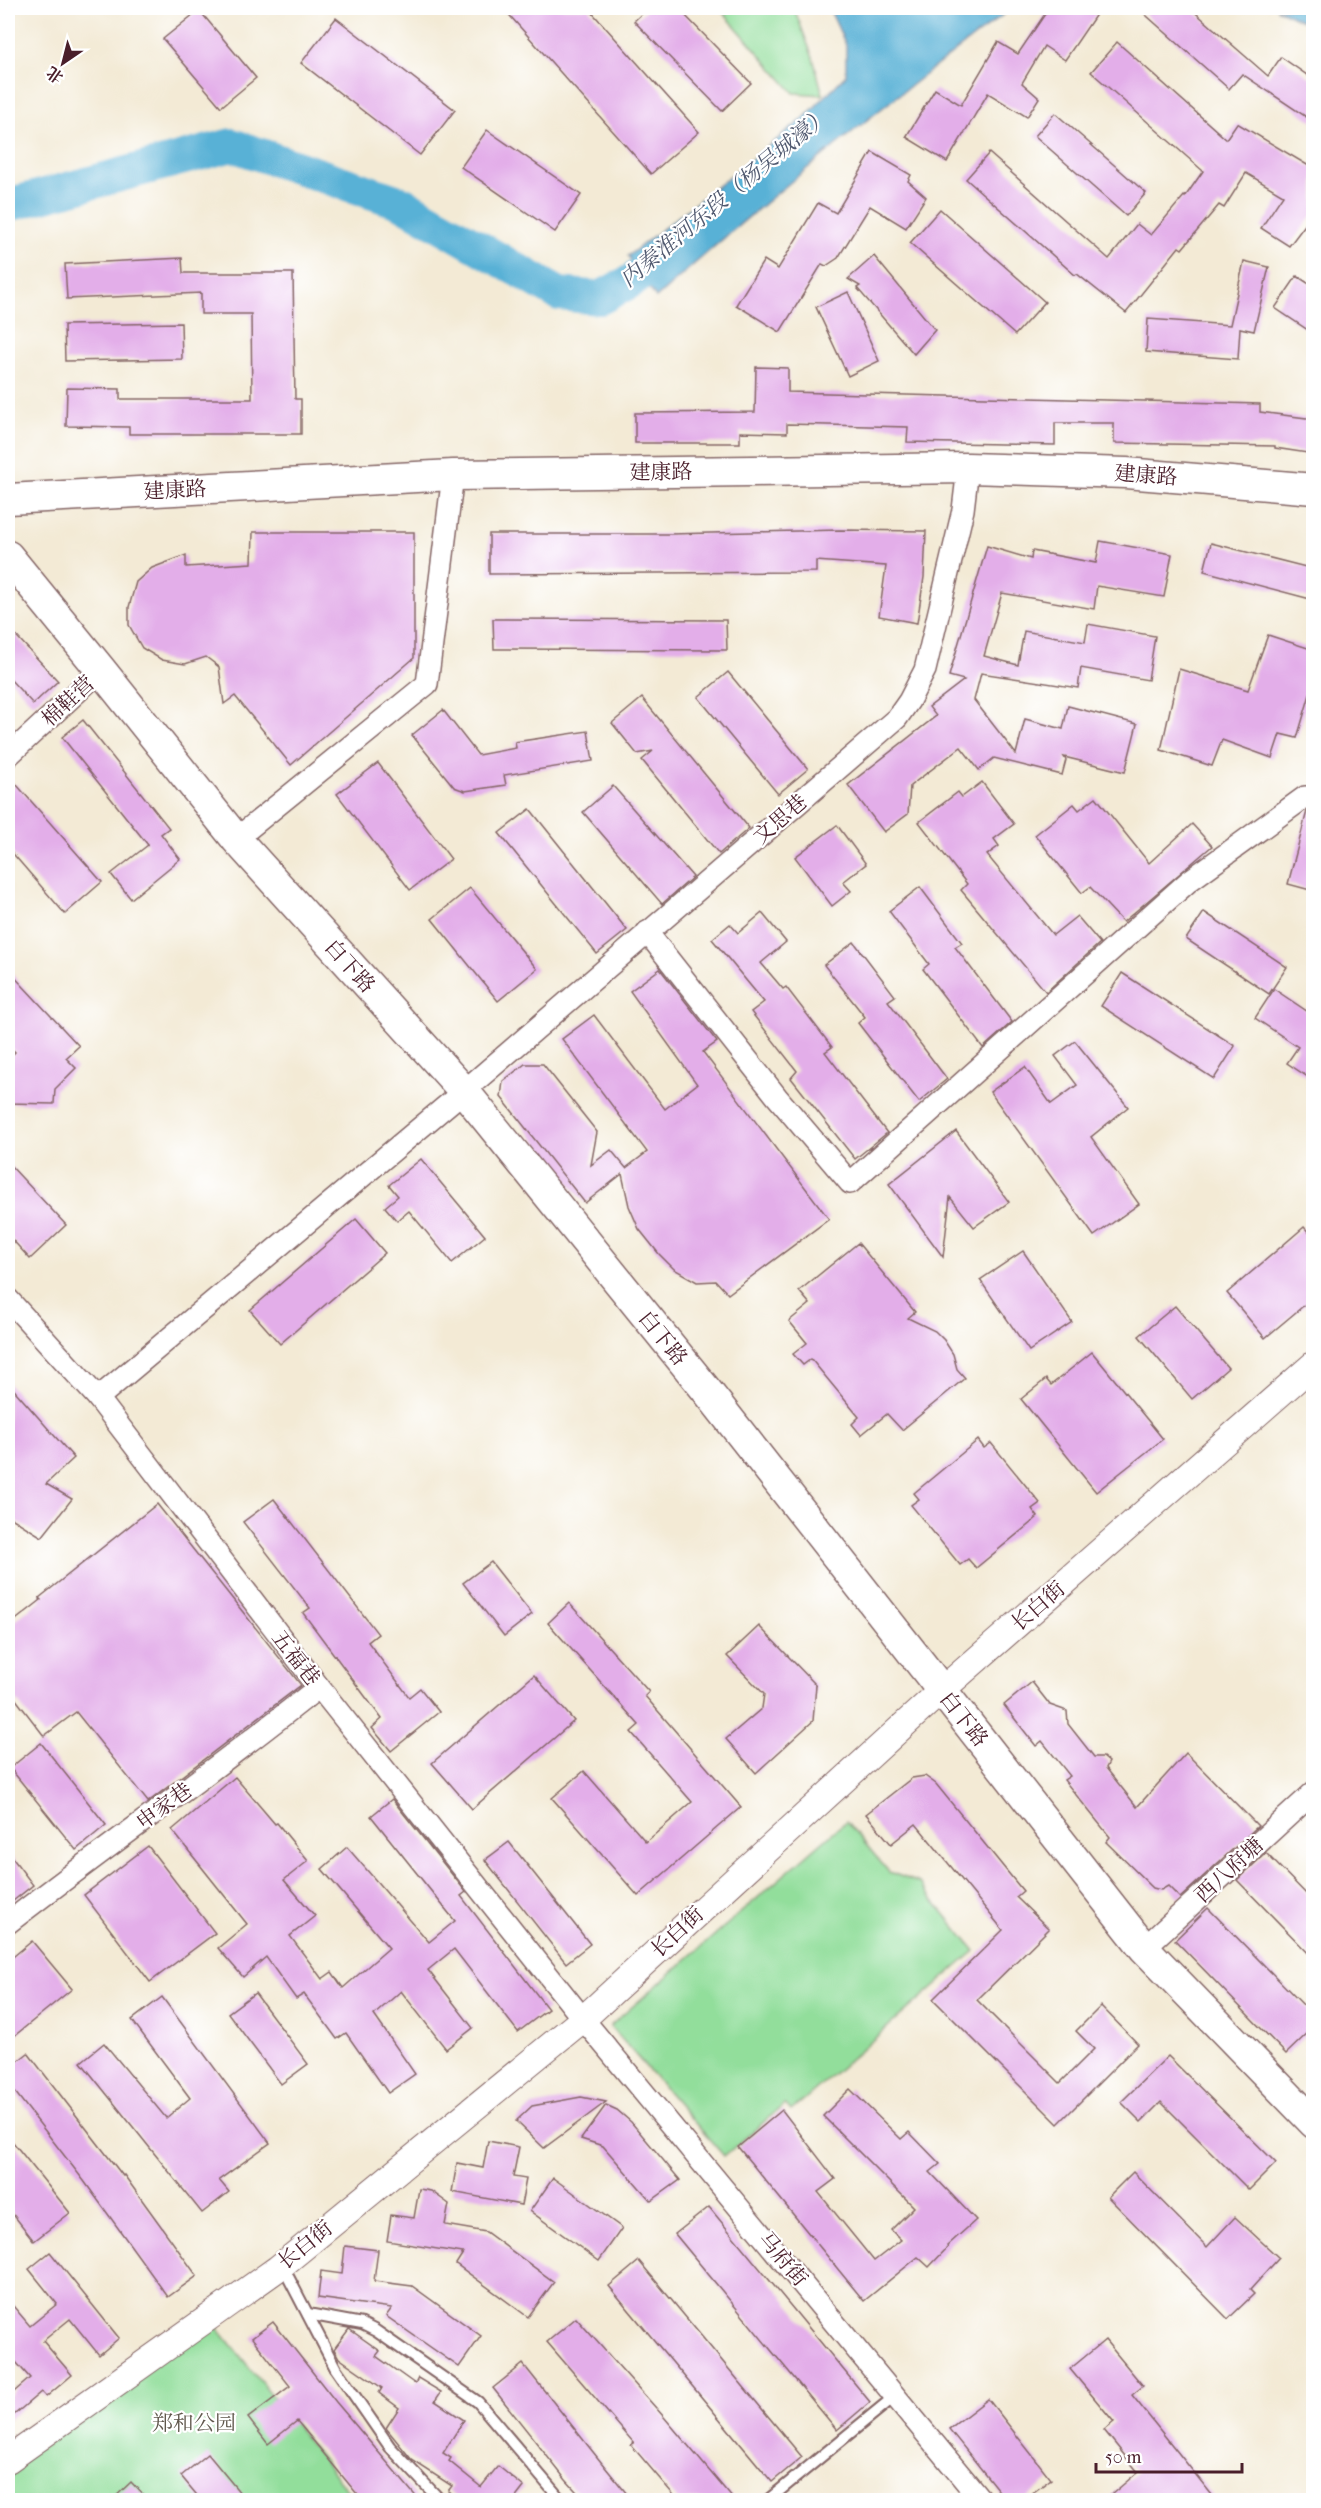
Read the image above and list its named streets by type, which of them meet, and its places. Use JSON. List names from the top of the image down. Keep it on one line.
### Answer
{"streets":{"main road":["建康路","白下路"],"street":["棉鞋营","文思巷","长白街","五福巷","申家巷","西八府塘","马府街"]},"crossings":[["建康路","文思巷"],["棉鞋营","白下路"],["文思巷","白下路"],["文思巷","五福巷"],["白下路","长白街"],["白下路","西八府塘"],["长白街","五福巷"],["长白街","马府街"],["五福巷","申家巷"],["五福巷","马府街"]],"water":["内秦淮河东段（杨吴城濠）"],"parks":["郑和公园"],"scale_bar":"50 m","north":"bottom left"}
